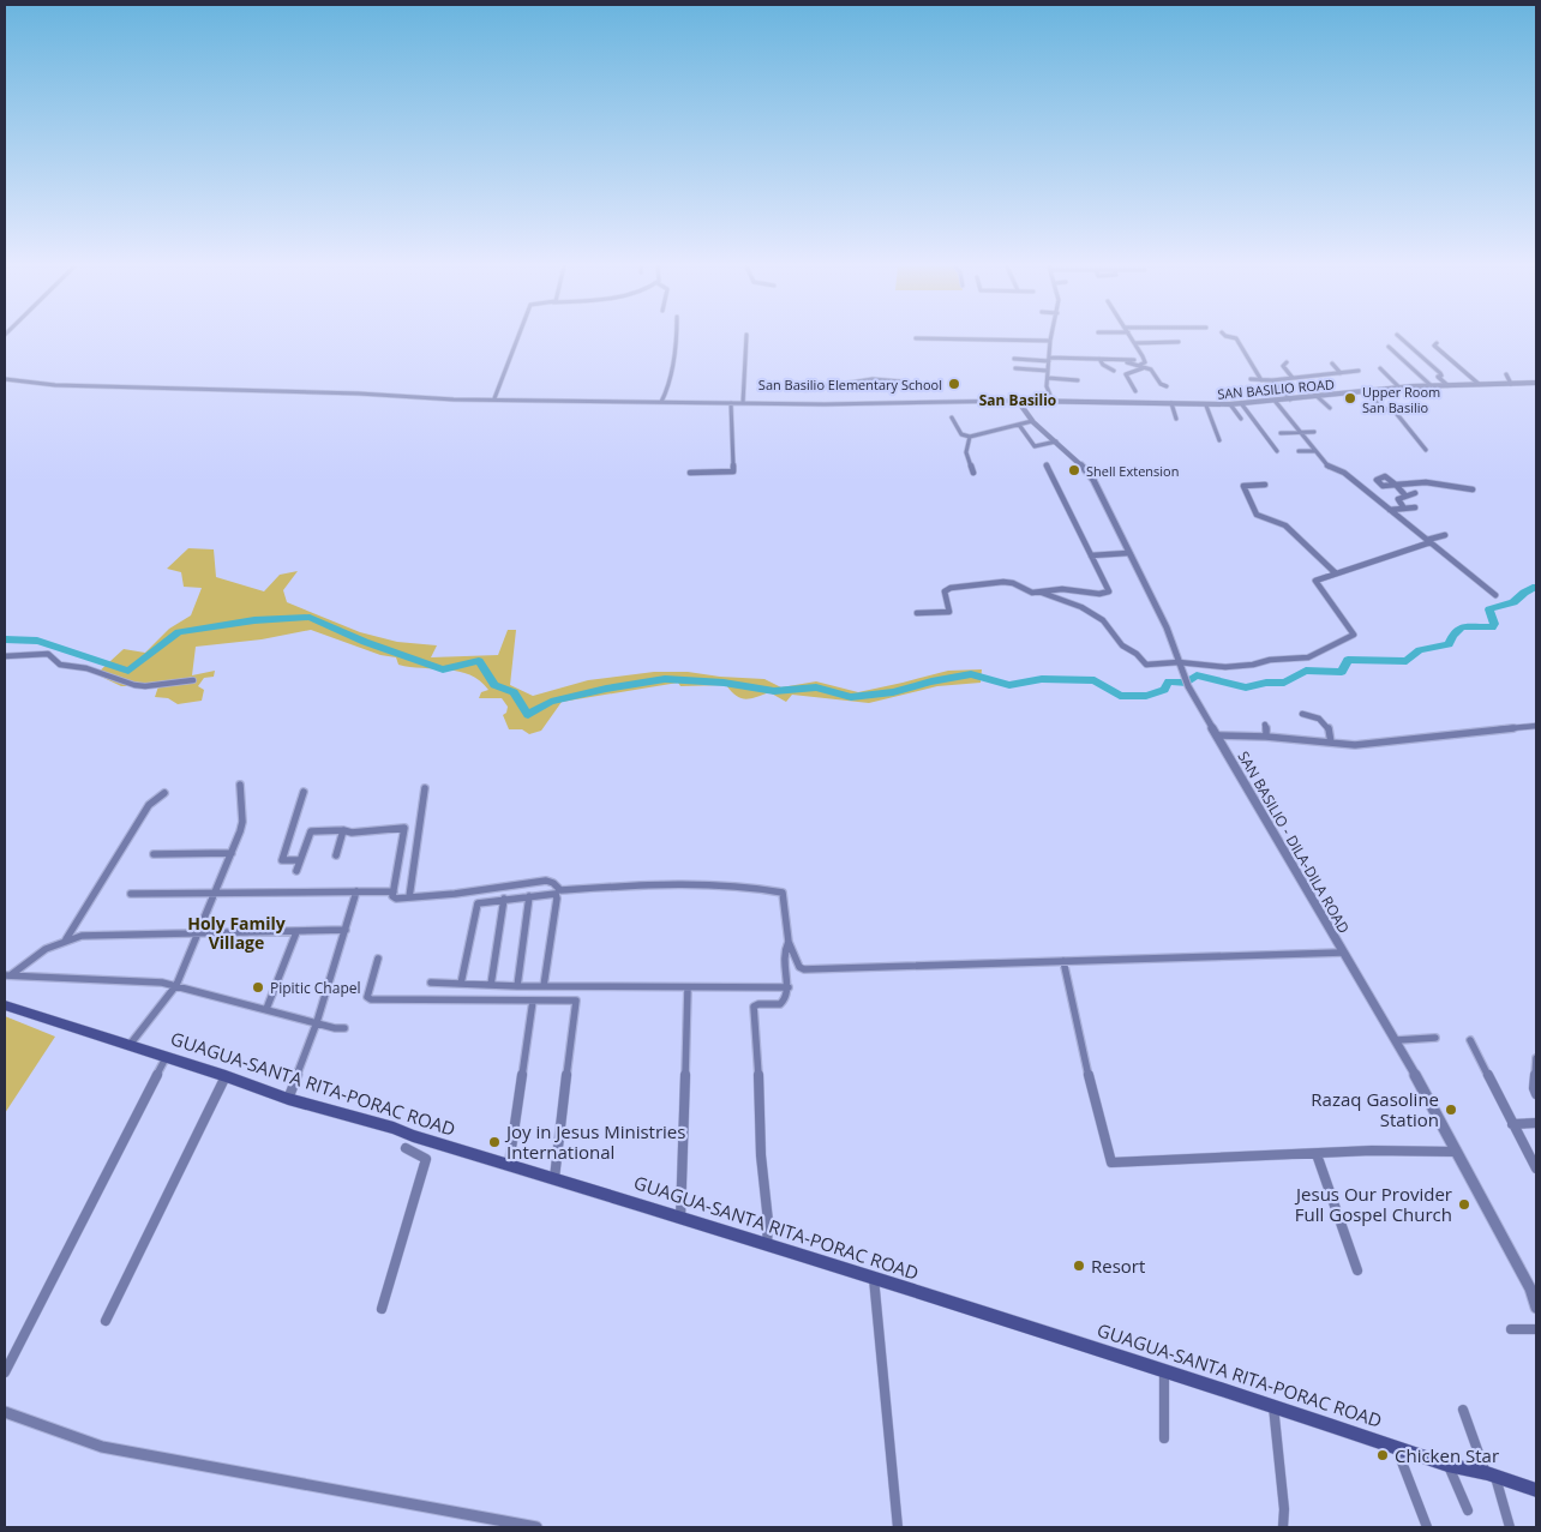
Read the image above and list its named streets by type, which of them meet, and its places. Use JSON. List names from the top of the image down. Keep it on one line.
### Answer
{"streets":{"main road":["GUAGUA-SANTA RITA-PORAC ROAD"],"street":["SAN BASILIO ROAD","SAN BASILIO - DILA-DILA ROAD"]},"crossings":[["SAN BASILIO ROAD","SAN BASILIO - DILA-DILA ROAD"]],"districts":["San Basilio","Holy Family Village"],"places":["San Basilio Elementary School","Upper Room San Basilio","Shell Extension","Pipitic Chapel","Razaq Gasoline Station","Joy in Jesus Ministries International","Jesus Our Provider Full Gospel Church","Resort","Chicken Star"]}
